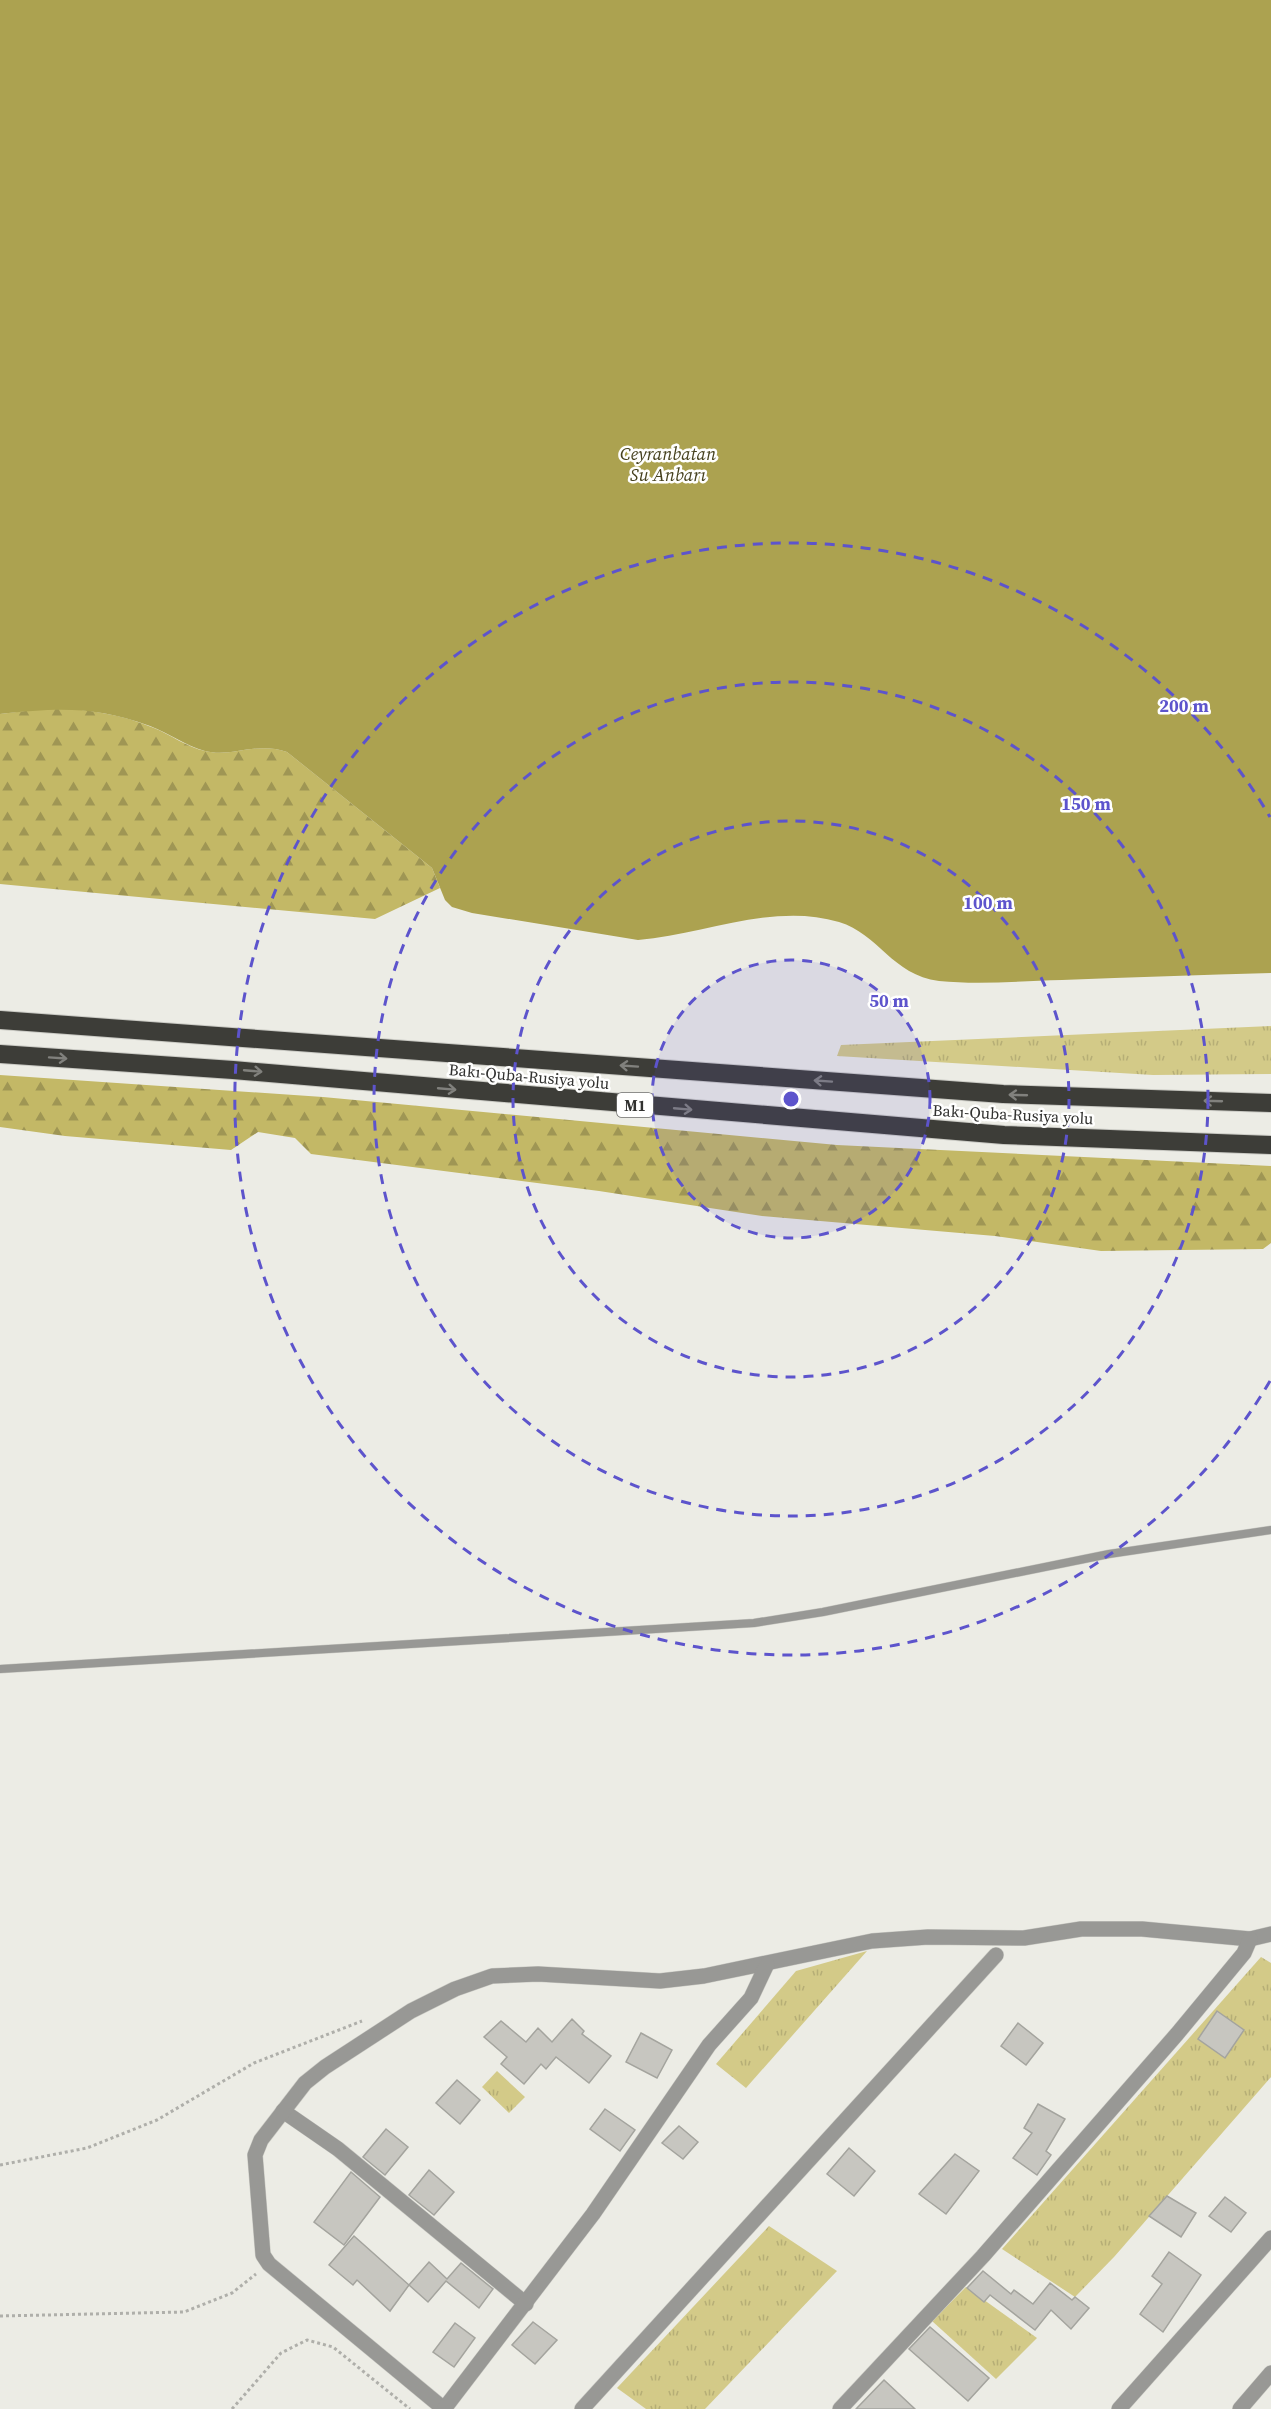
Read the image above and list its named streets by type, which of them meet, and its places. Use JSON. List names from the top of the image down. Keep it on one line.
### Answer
{"streets":{"highway":["Bakı-Quba-Rusiya yolu","M1"]},"water":["Ceyranbatan Su Anbarı"],"rings":["200 m","150 m","100 m","50 m"]}
